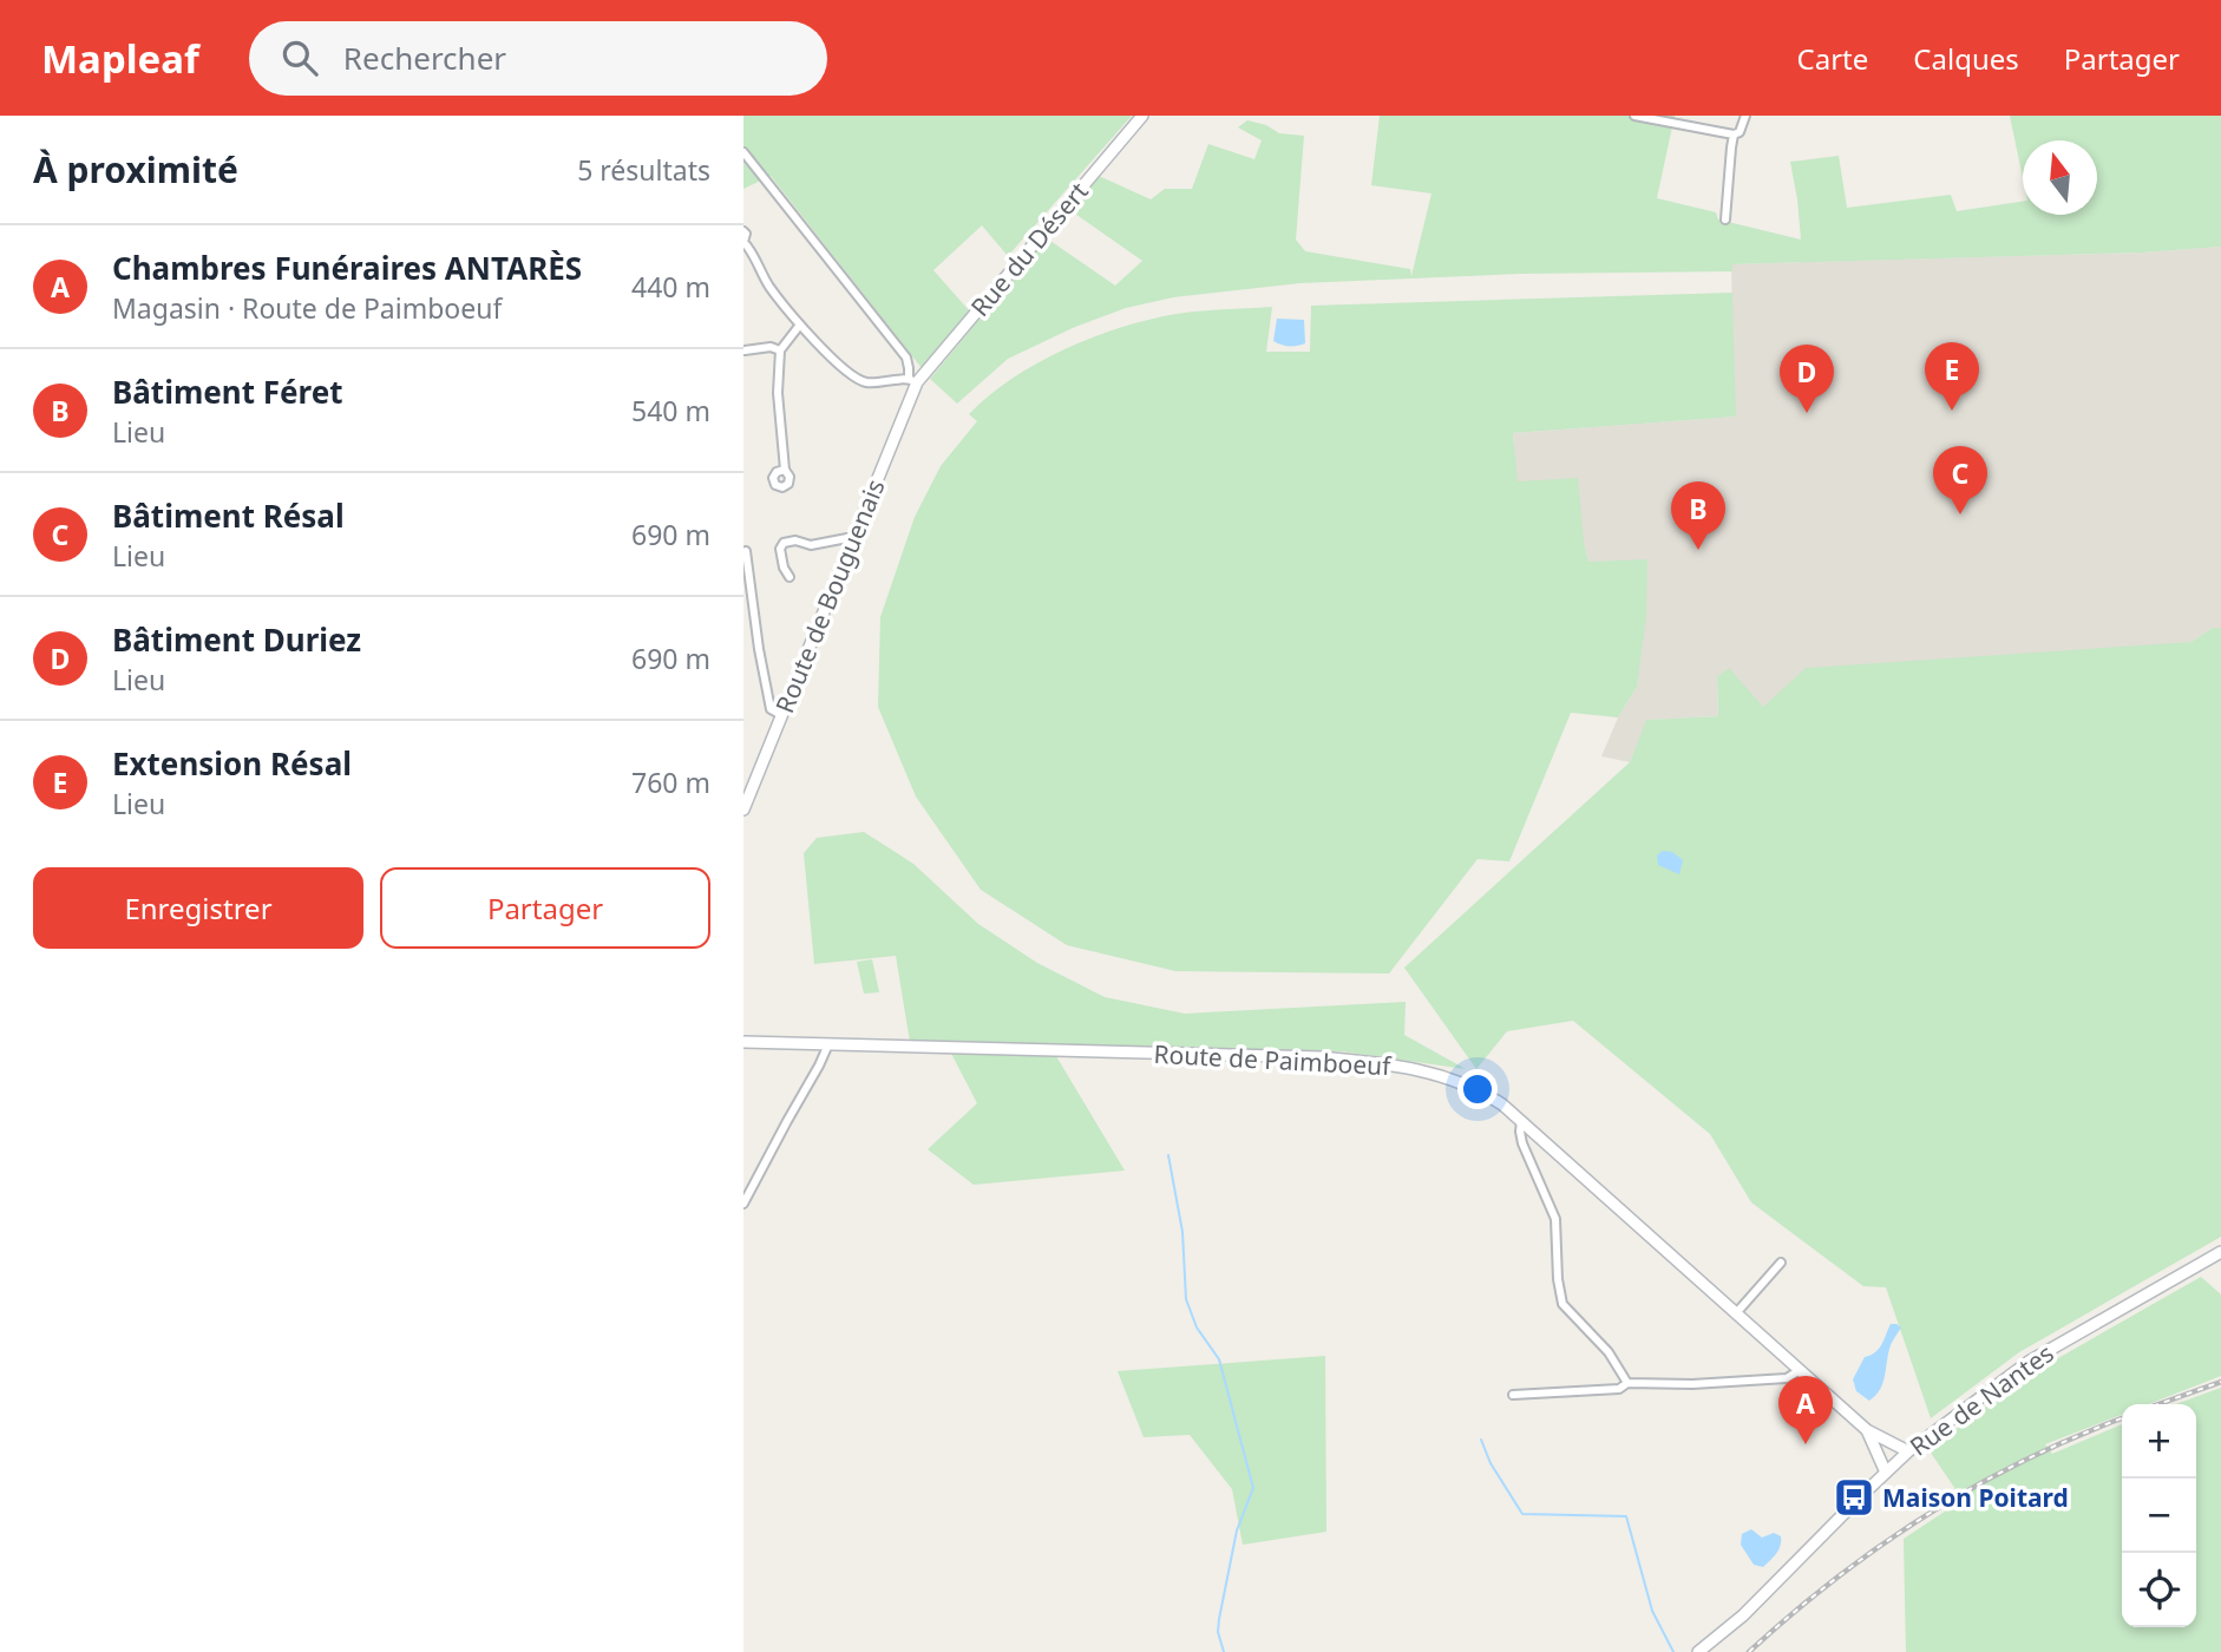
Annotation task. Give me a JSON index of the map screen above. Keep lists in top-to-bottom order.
{
  "streets": {
    "street": [
      "Rue du Désert",
      "Route de Bouguenais",
      "Route de Paimboeuf",
      "Rue de Nantes"
    ]
  },
  "crossings": [
    ["Rue du Désert", "Route de Bouguenais"],
    ["Route de Paimboeuf", "Rue de Nantes"]
  ],
  "places": {
    "bus stop": ["Maison Poitard"]
  },
  "north": "top",
  "page": {
    "header": "Mapleaf",
    "search": "Rechercher",
    "nav": ["Carte", "Calques", "Partager"],
    "heading": ["À proximité", "5 résultats"],
    "list": [
      {
        "mark": "A",
        "name": "Chambres Funéraires ANTARÈS",
        "note": "Magasin · Route de Paimboeuf",
        "value": "440 m"
      },
      {
        "mark": "B",
        "name": "Bâtiment Féret",
        "note": "Lieu",
        "value": "540 m"
      },
      {
        "mark": "C",
        "name": "Bâtiment Résal",
        "note": "Lieu",
        "value": "690 m"
      },
      {
        "mark": "D",
        "name": "Bâtiment Duriez",
        "note": "Lieu",
        "value": "690 m"
      },
      {
        "mark": "E",
        "name": "Extension Résal",
        "note": "Lieu",
        "value": "760 m"
      }
    ],
    "pins": [
      "E",
      "D",
      "C",
      "B",
      "A"
    ],
    "buttons": ["Enregistrer", "Partager"],
    "map_buttons": ["+", "−"]
  }
}
